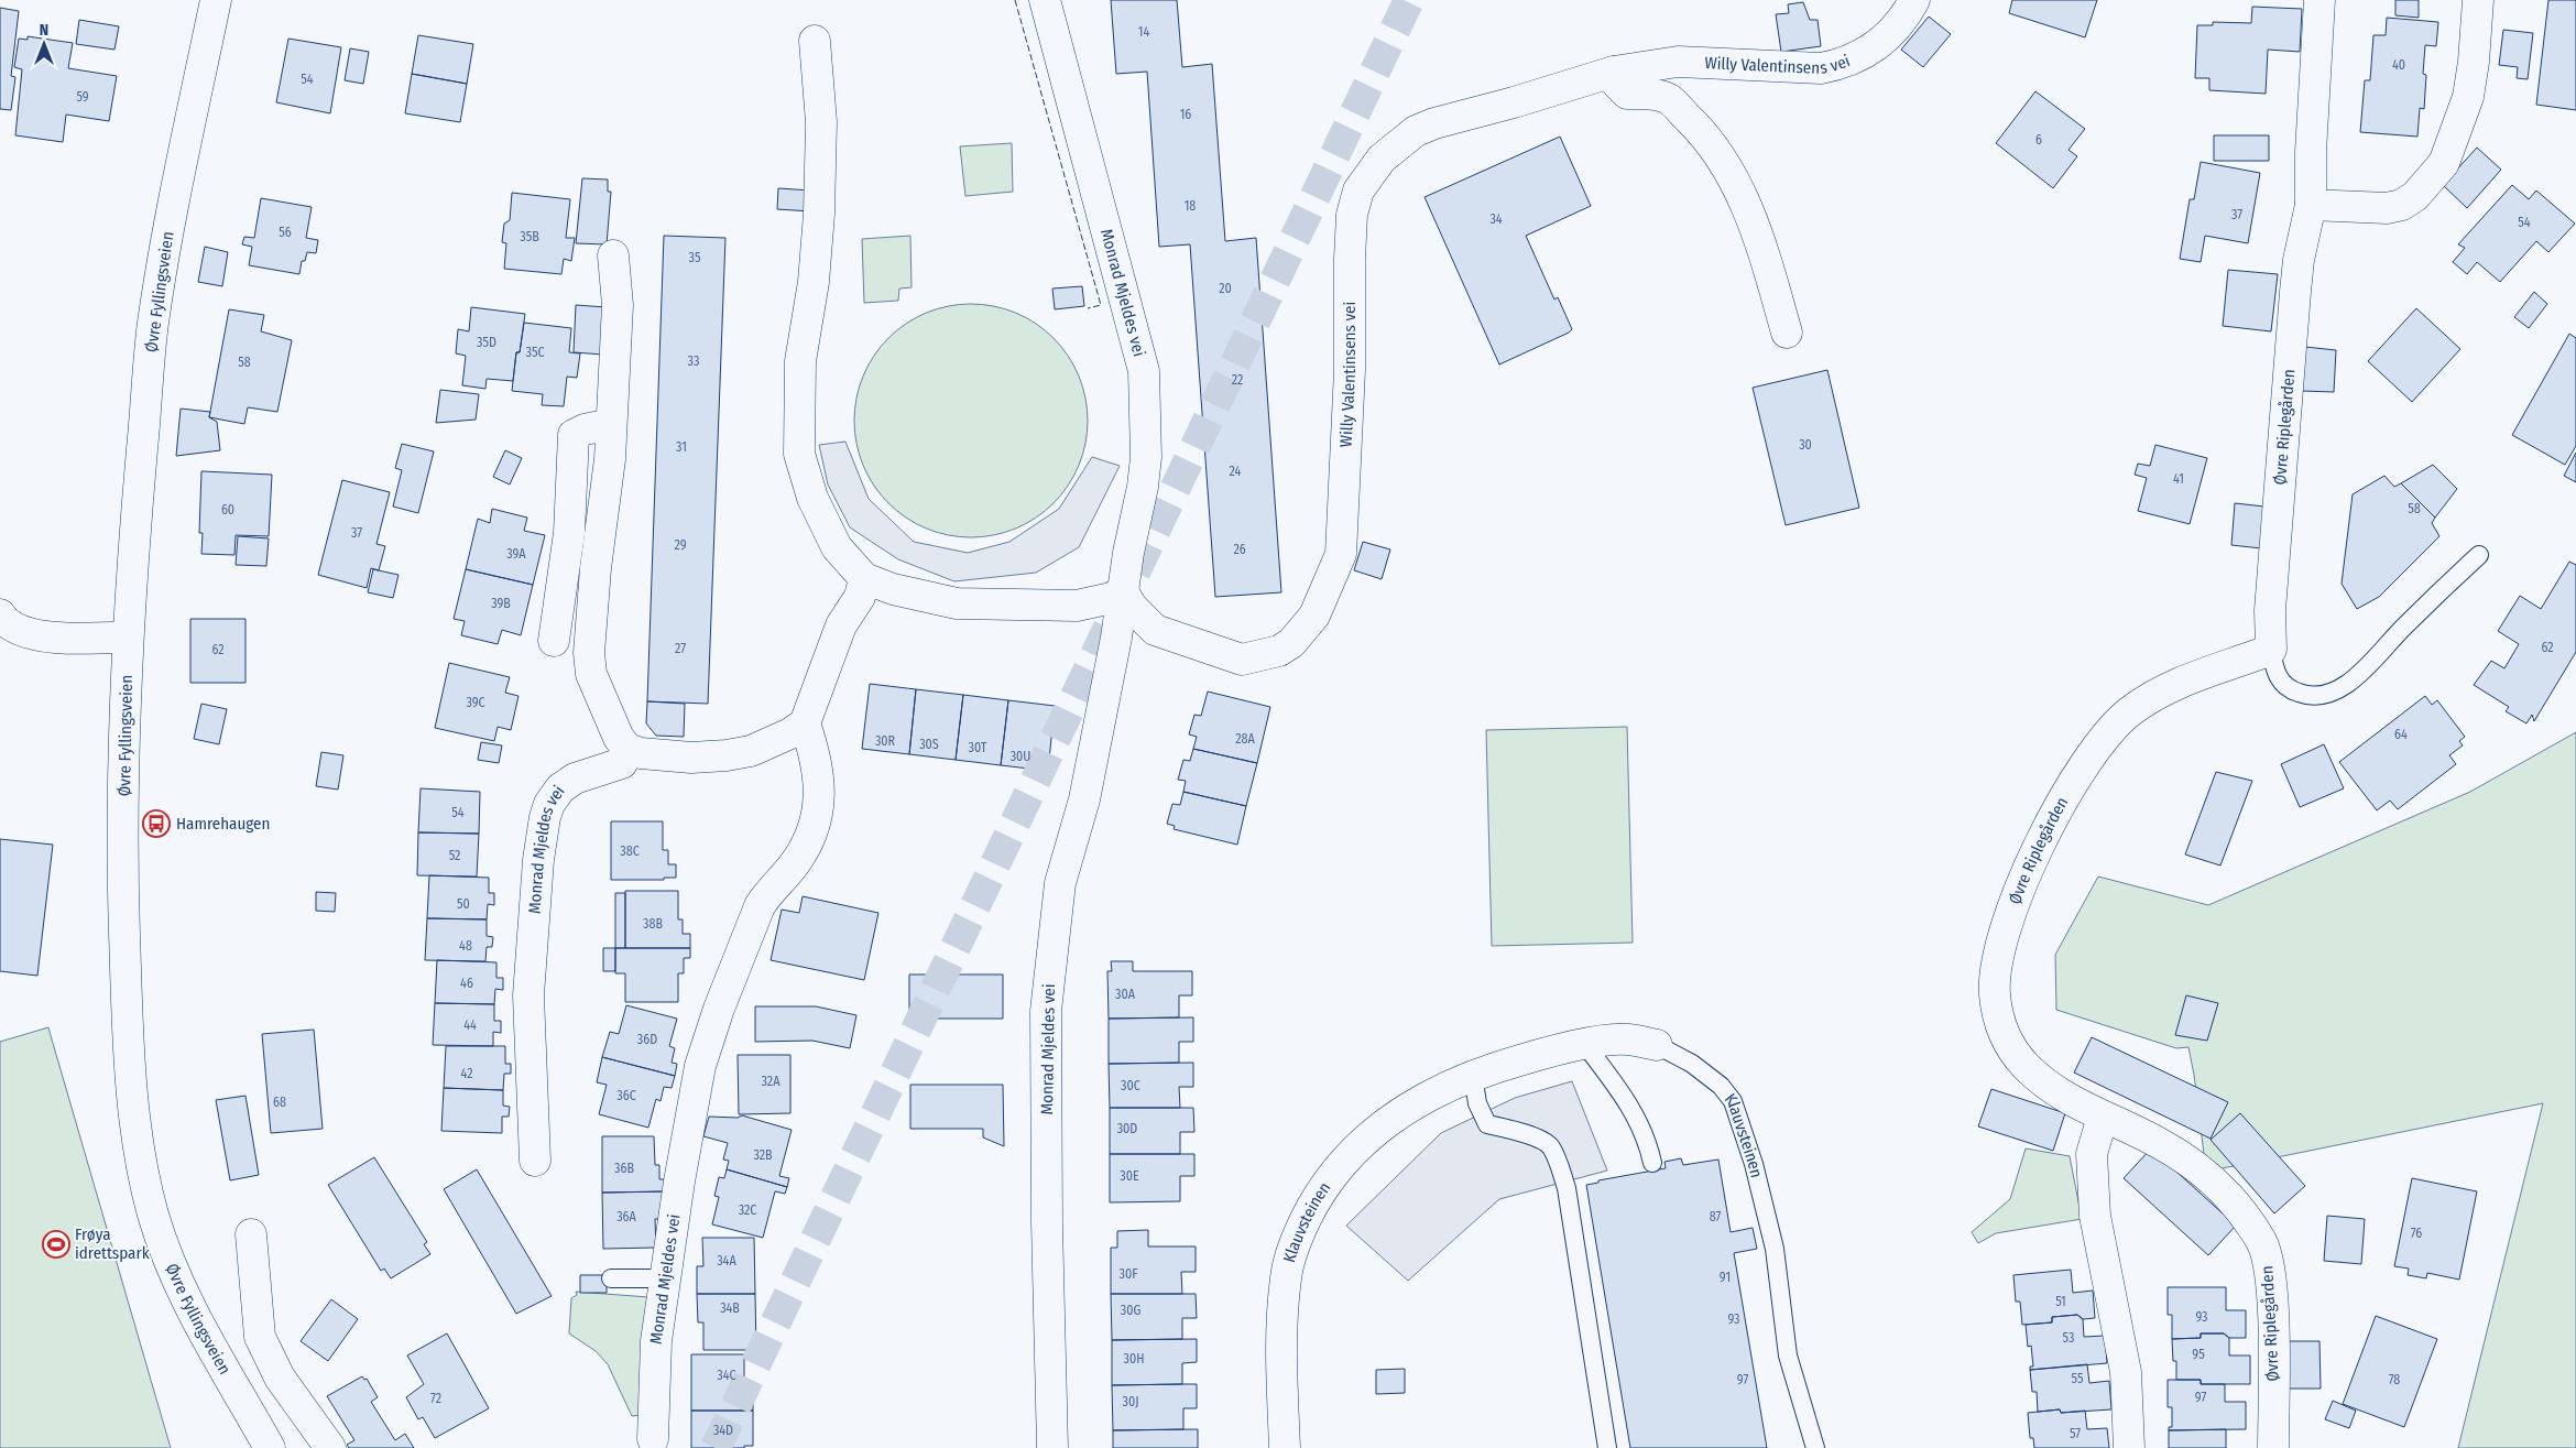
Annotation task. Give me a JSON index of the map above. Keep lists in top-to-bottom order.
{
  "streets": {
    "street": [
      "Willy Valentinsens vei",
      "Øvre Fyllingsveien",
      "Monrad Mjeldes vei",
      "Øvre Riplegården",
      "Klauvsteinen"
    ]
  },
  "crossings": [
    ["Willy Valentinsens vei", "Monrad Mjeldes vei"]
  ],
  "places": {
    "bus stop": ["Hamrehaugen"],
    "sports": ["Frøya idrettspark"]
  },
  "house_numbers": [
    "14",
    "40",
    "54",
    "59",
    "16",
    "6",
    "18",
    "37",
    "34",
    "54",
    "56",
    "35B",
    "35",
    "20",
    "35D",
    "35C",
    "33",
    "58",
    "22",
    "30",
    "31",
    "24",
    "41",
    "58",
    "60",
    "37",
    "29",
    "26",
    "39A",
    "39B",
    "62",
    "27",
    "62",
    "39C",
    "64",
    "28A",
    "30R",
    "30S",
    "30T",
    "30U",
    "54",
    "38C",
    "52",
    "50",
    "38B",
    "48",
    "46",
    "30A",
    "44",
    "36D",
    "42",
    "32A",
    "30C",
    "36C",
    "68",
    "30D",
    "32B",
    "36B",
    "30E",
    "32C",
    "36A",
    "87",
    "76",
    "34A",
    "30F",
    "91",
    "51",
    "34B",
    "30G",
    "93",
    "93",
    "53",
    "95",
    "30H",
    "34C",
    "55",
    "97",
    "78",
    "97",
    "72",
    "30J",
    "34D",
    "57"
  ],
  "north": "top"
}
